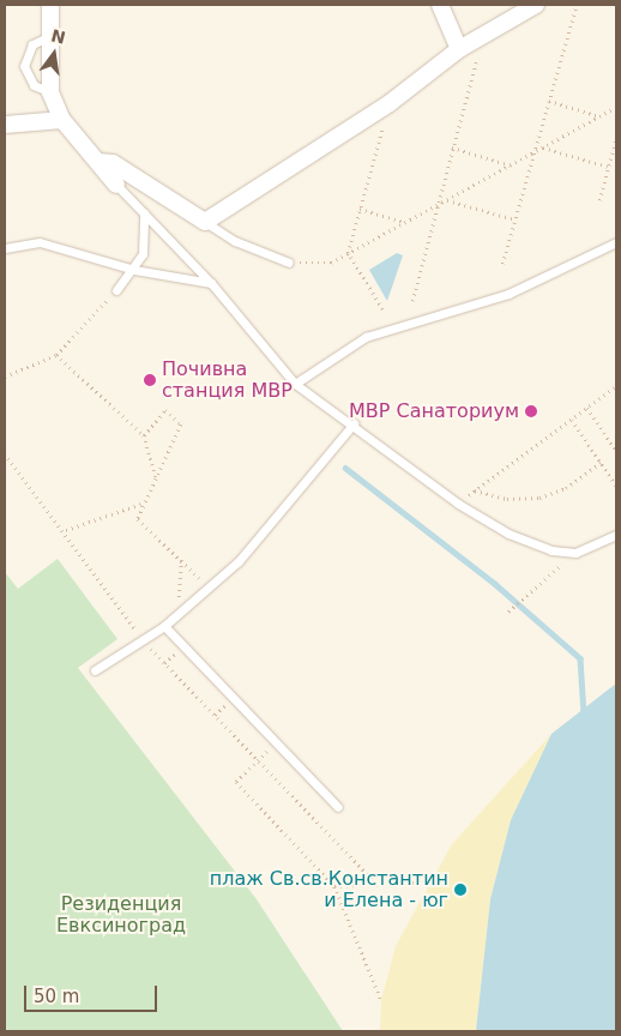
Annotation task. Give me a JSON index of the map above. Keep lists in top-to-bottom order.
{
  "parks": ["Резиденция Евксиноград"],
  "places": ["Почивна станция МВР", "МВР Санаториум", "плаж Св.св.Константин и Елена - юг"],
  "scale_bar": "50 m",
  "north": "top"
}
